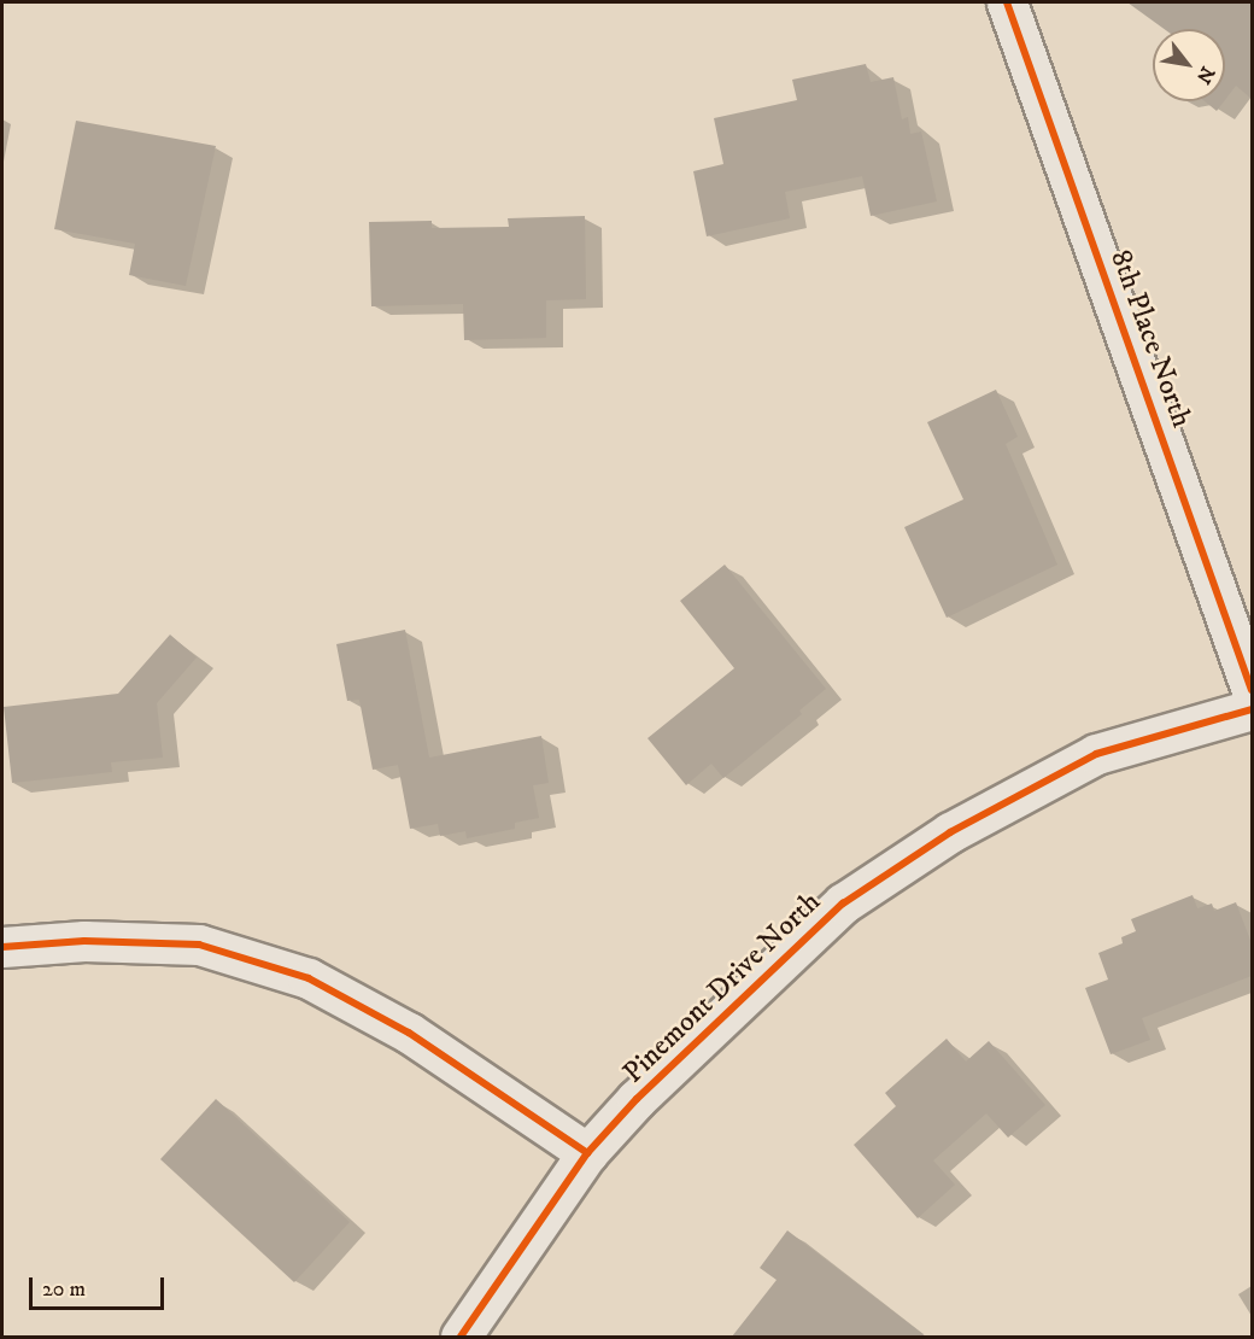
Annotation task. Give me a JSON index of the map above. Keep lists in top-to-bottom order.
{
  "streets": {
    "street": ["8th Place North", "Pinemont Drive North"]
  },
  "scale_bar": "20 m",
  "north": "bottom right"
}
